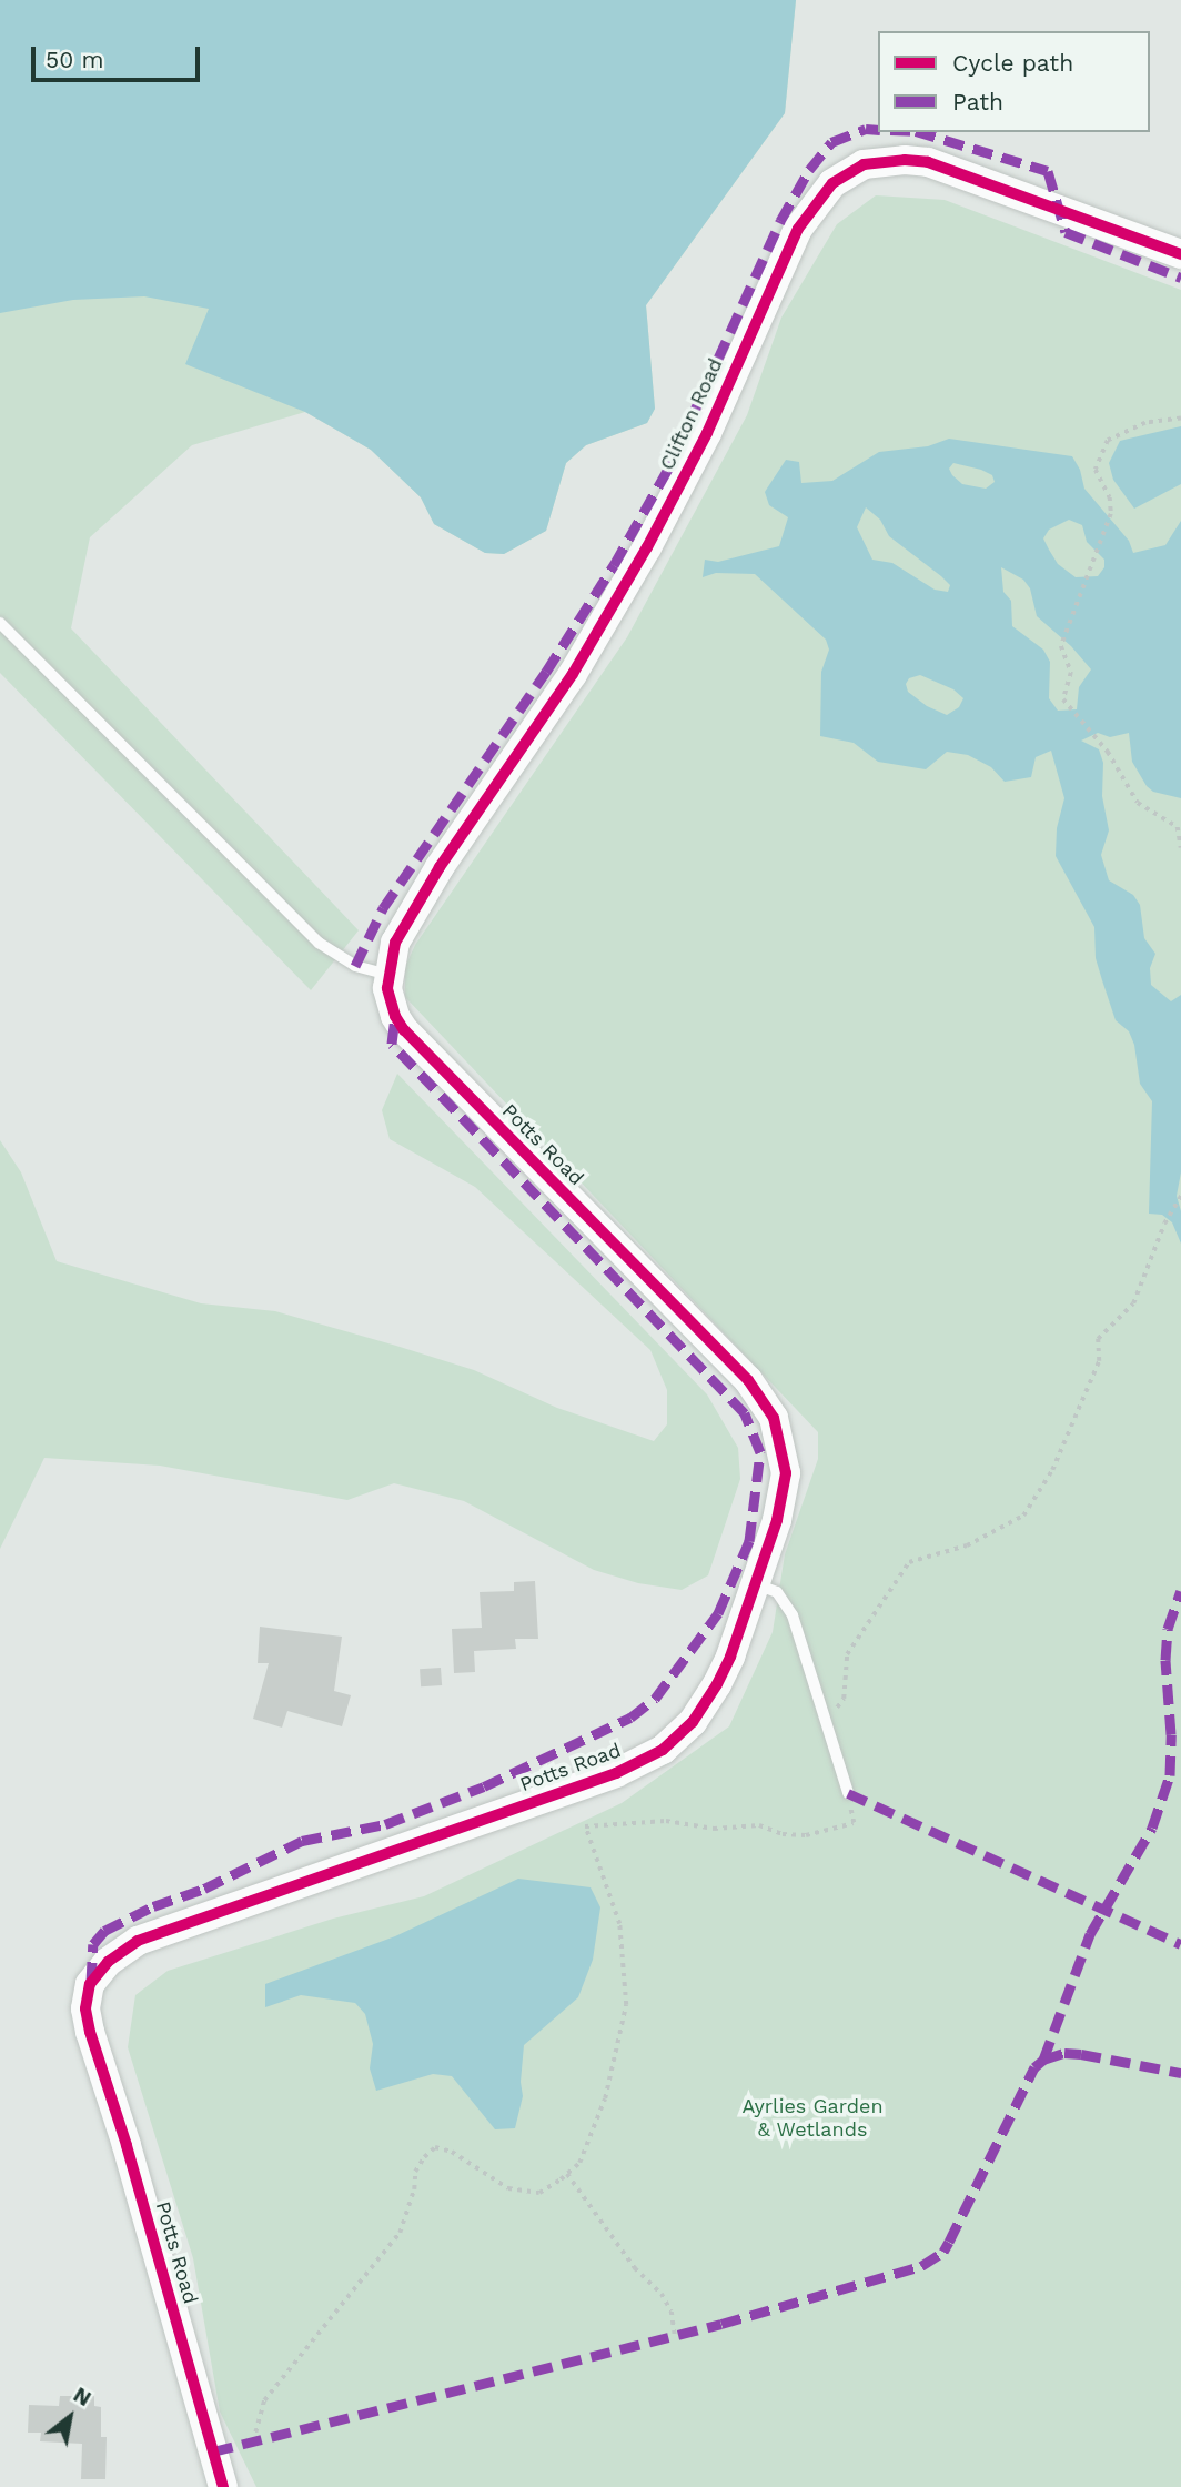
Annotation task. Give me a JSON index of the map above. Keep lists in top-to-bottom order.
{
  "streets": {
    "street": ["Clifton Road", "Potts Road"]
  },
  "crossings": [
    ["Clifton Road", "Potts Road"]
  ],
  "parks": ["Ayrlies Garden & Wetlands"],
  "legend": ["Cycle path", "Path"],
  "scale_bar": "50 m",
  "north": "top right"
}
